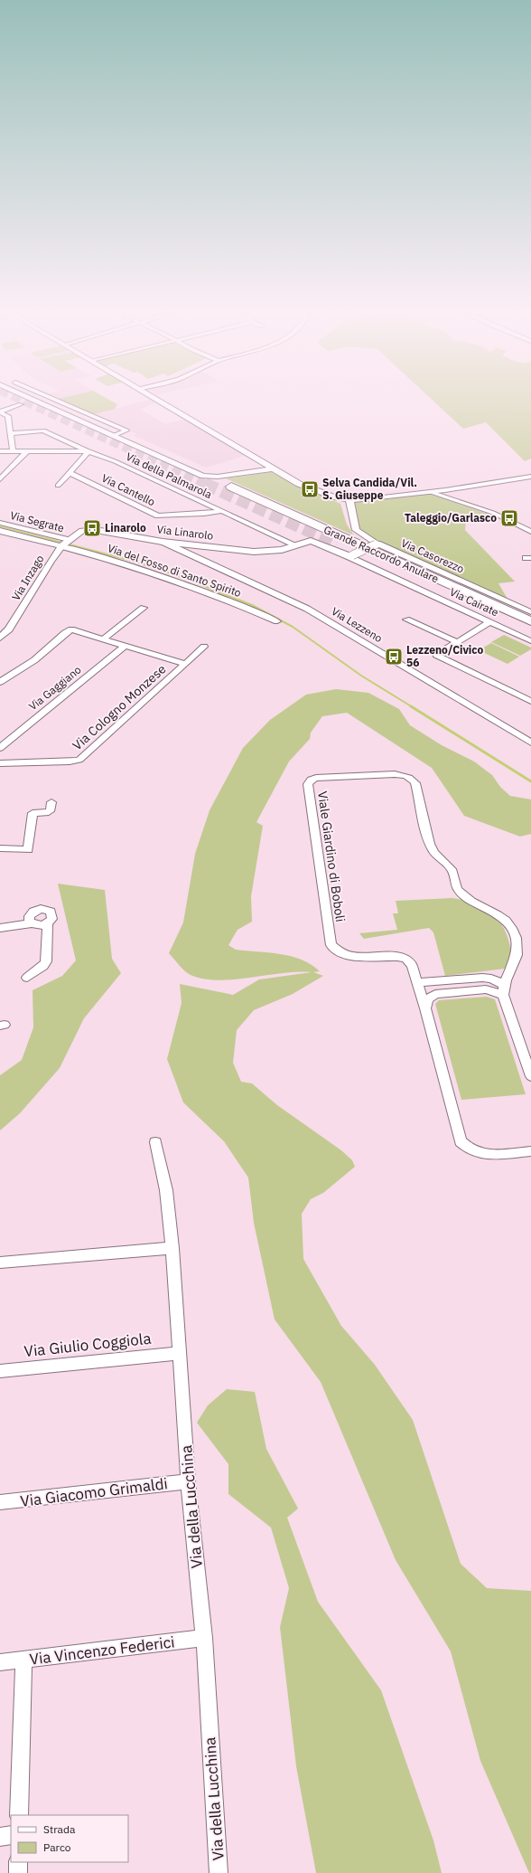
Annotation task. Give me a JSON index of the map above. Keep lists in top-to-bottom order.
{
  "streets": {
    "highway": ["Grande Raccordo Anulare"],
    "street": [
      "Via della Palmarola",
      "Via Cantello",
      "Via Segrate",
      "Via Linarolo",
      "Via Casorezzo",
      "Via del Fosso di Santo Spirito",
      "Via Inzago",
      "Via Cairate",
      "Via Lezzeno",
      "Via Gaggiano",
      "Via Cologno Monzese",
      "Viale Giardino di Boboli",
      "Via Giulio Coggiola",
      "Via Giacomo Grimaldi",
      "Via della Lucchina",
      "Via Vincenzo Federici"
    ]
  },
  "crossings": [
    ["Via della Palmarola", "Via Cantello"],
    ["Via della Palmarola", "Via Linarolo"],
    ["Via Segrate", "Via Linarolo"],
    ["Via Linarolo", "Via del Fosso di Santo Spirito"],
    ["Via Linarolo", "Via Inzago"],
    ["Via Linarolo", "Via Cairate"],
    ["Via Linarolo", "Via Lezzeno"],
    ["Via del Fosso di Santo Spirito", "Via Inzago"],
    ["Via Gaggiano", "Via Cologno Monzese"],
    ["Via Giulio Coggiola", "Via della Lucchina"],
    ["Via Giacomo Grimaldi", "Via della Lucchina"],
    ["Via della Lucchina", "Via Vincenzo Federici"]
  ],
  "places": {
    "bus stop": [
      "Selva Candida/Vil. S. Giuseppe",
      "Taleggio/Garlasco",
      "Linarolo",
      "Lezzeno/Civico 56"
    ]
  },
  "legend": ["Strada", "Parco"]
}
